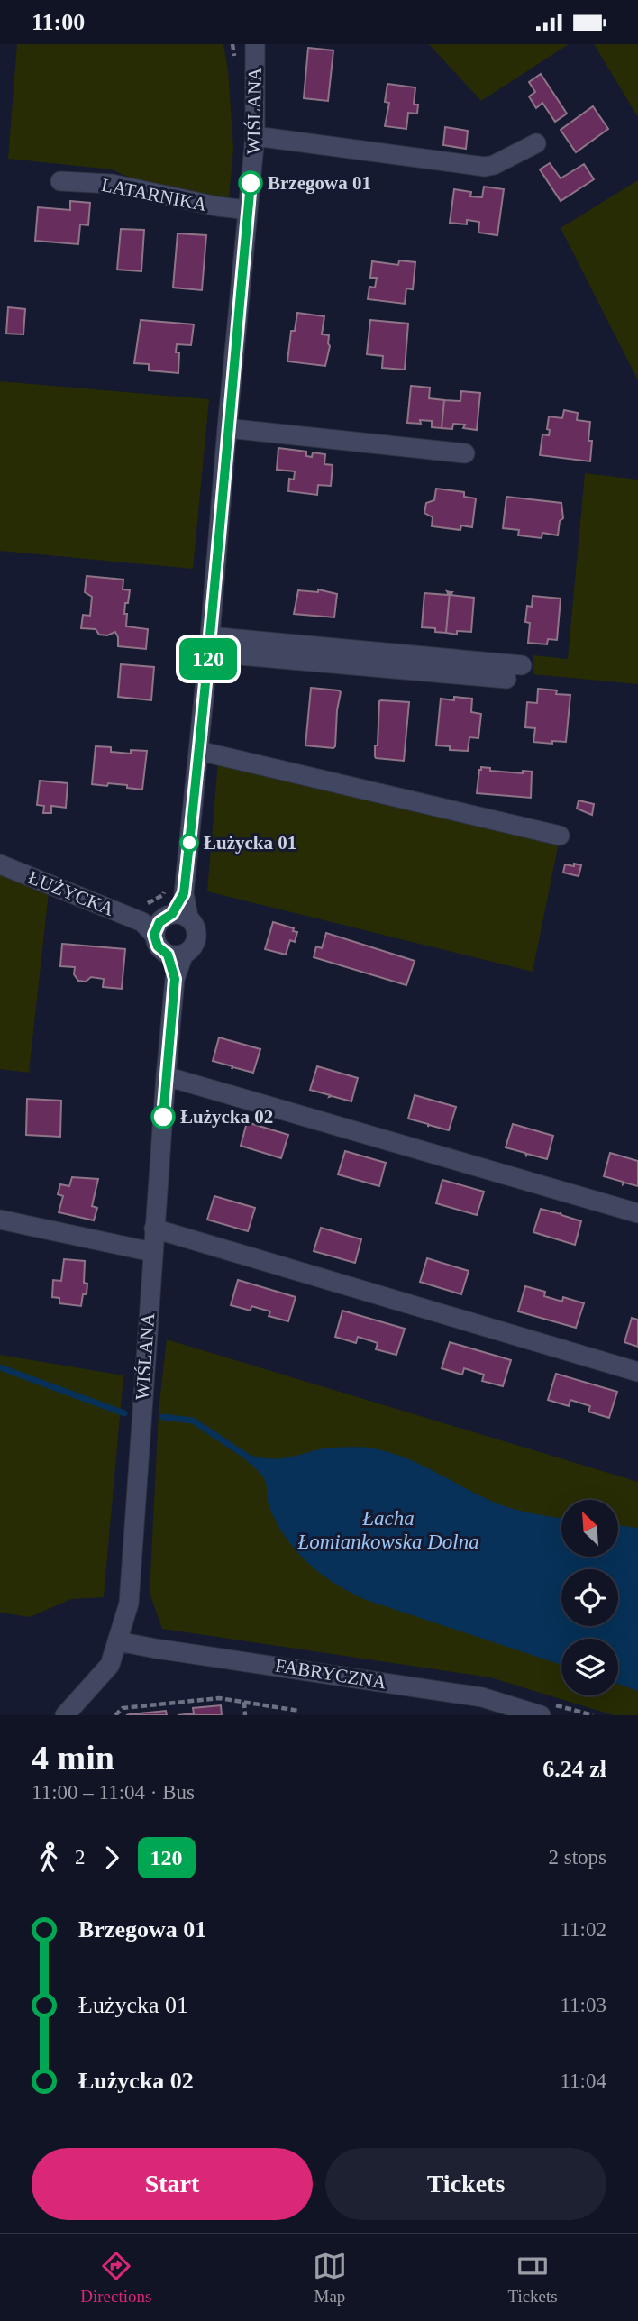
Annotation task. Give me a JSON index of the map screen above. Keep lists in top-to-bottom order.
{
  "streets": {
    "street": [
      "WIŚLANA",
      "LATARNIKA",
      "ŁUŻYCKA",
      "FABRYCZNA"
    ]
  },
  "crossings": [
    ["WIŚLANA", "LATARNIKA"],
    ["WIŚLANA", "ŁUŻYCKA"],
    ["WIŚLANA", "FABRYCZNA"]
  ],
  "water": ["Łacha Łomiankowska Dolna"],
  "places": ["Brzegowa 01", "Łużycka 01", "Łużycka 02"],
  "lines": ["bus line 120"],
  "north": "top left",
  "page": {
    "status": "11:00",
    "on_map": "120",
    "heading": ["4 min", "11:00 – 11:04 · Bus", "6.24 zł"],
    "legs": ["2", "120", "2 stops"],
    "list": [
      {
        "name": "Brzegowa 01",
        "value": "11:02"
      },
      {
        "name": "Łużycka 01",
        "value": "11:03"
      },
      {
        "name": "Łużycka 02",
        "value": "11:04"
      }
    ],
    "buttons": ["Start", "Tickets"],
    "tabs": ["Directions", "Map", "Tickets"]
  }
}
